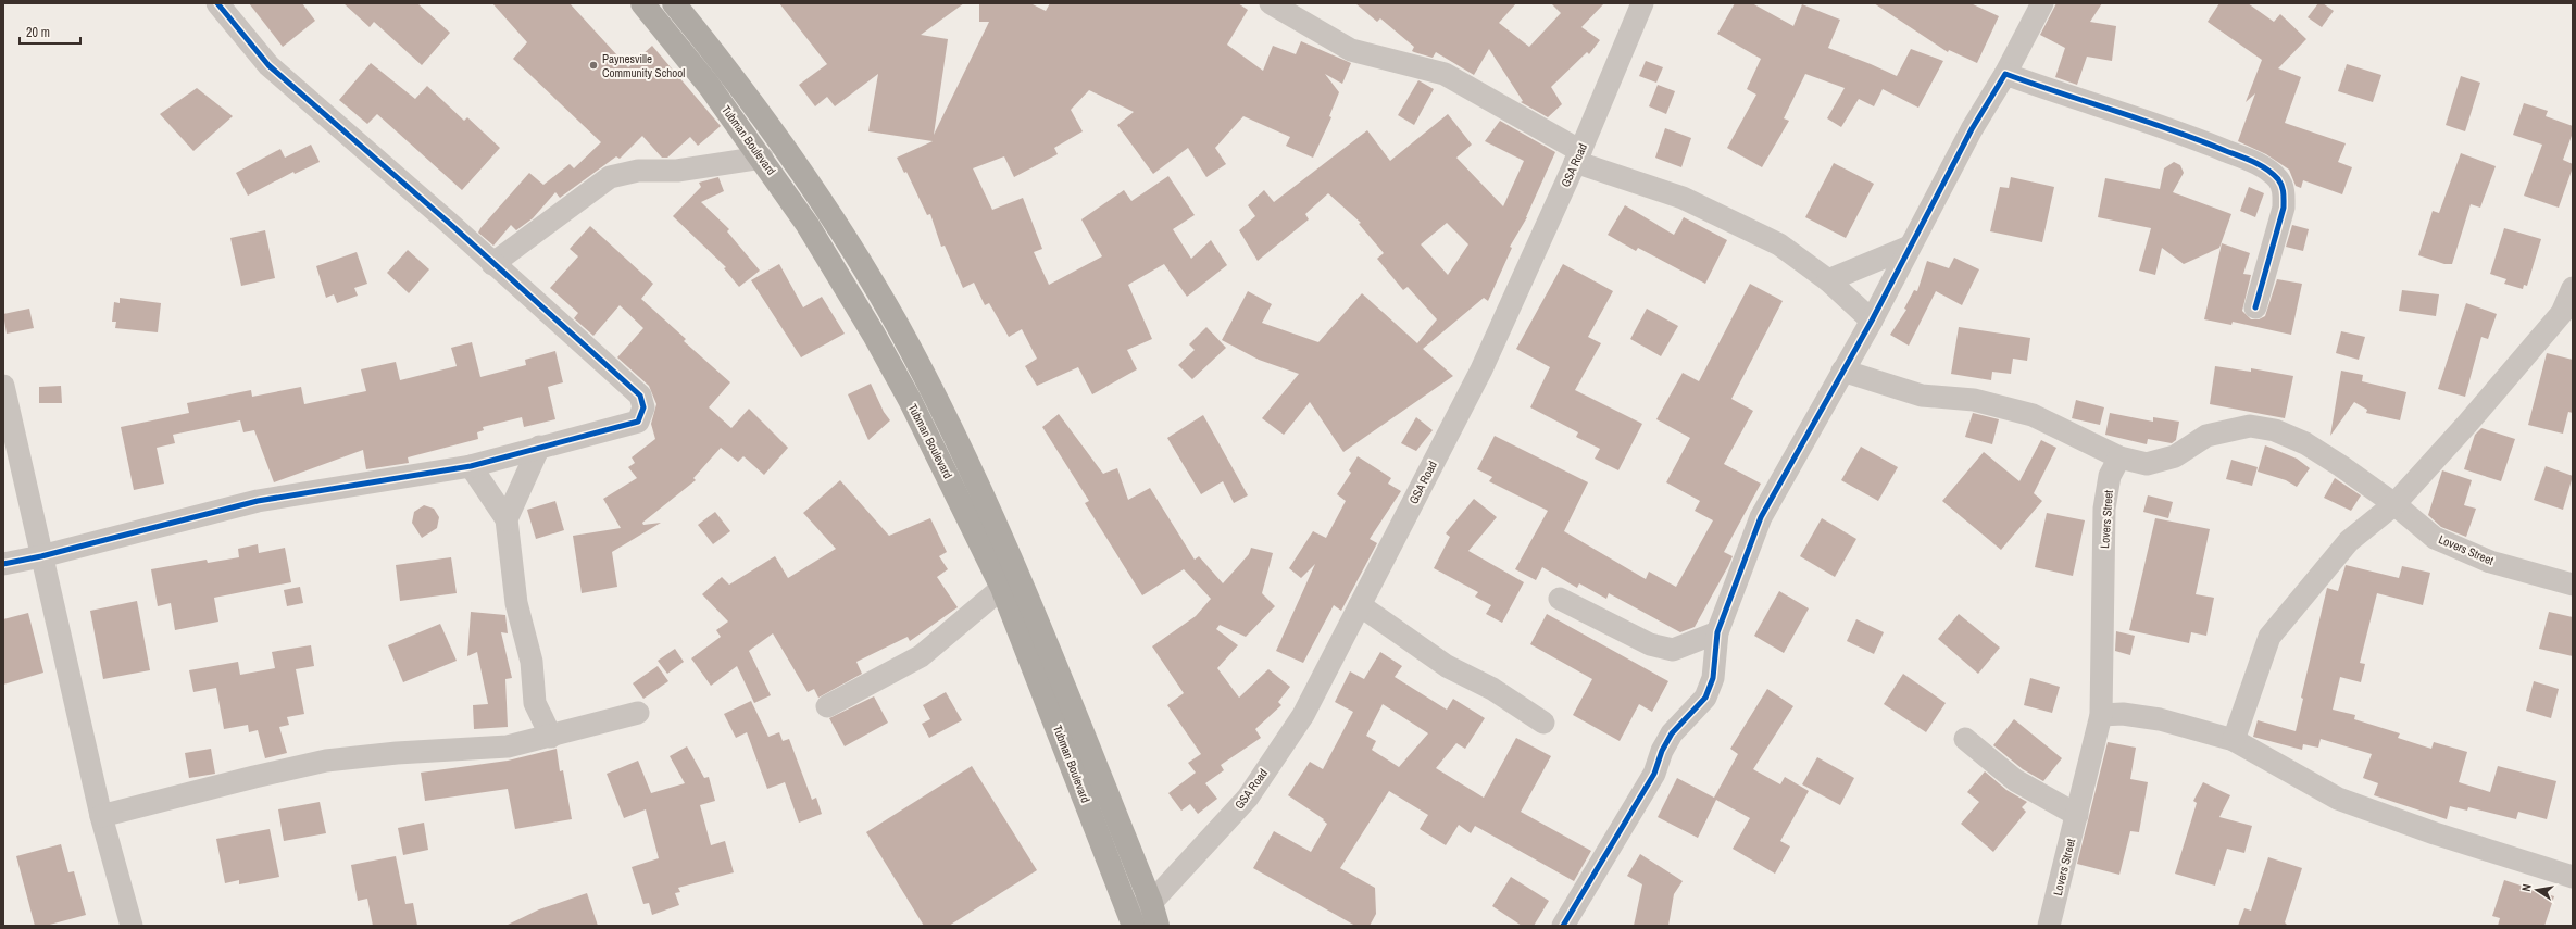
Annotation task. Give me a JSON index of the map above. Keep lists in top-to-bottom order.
{
  "streets": {
    "highway": ["Tubman Boulevard"],
    "street": ["GSA Road", "Lovers Street"]
  },
  "crossings": [
    ["Tubman Boulevard", "GSA Road"]
  ],
  "places": ["Paynesville Community School"],
  "scale_bar": "20 m",
  "north": "left"
}
